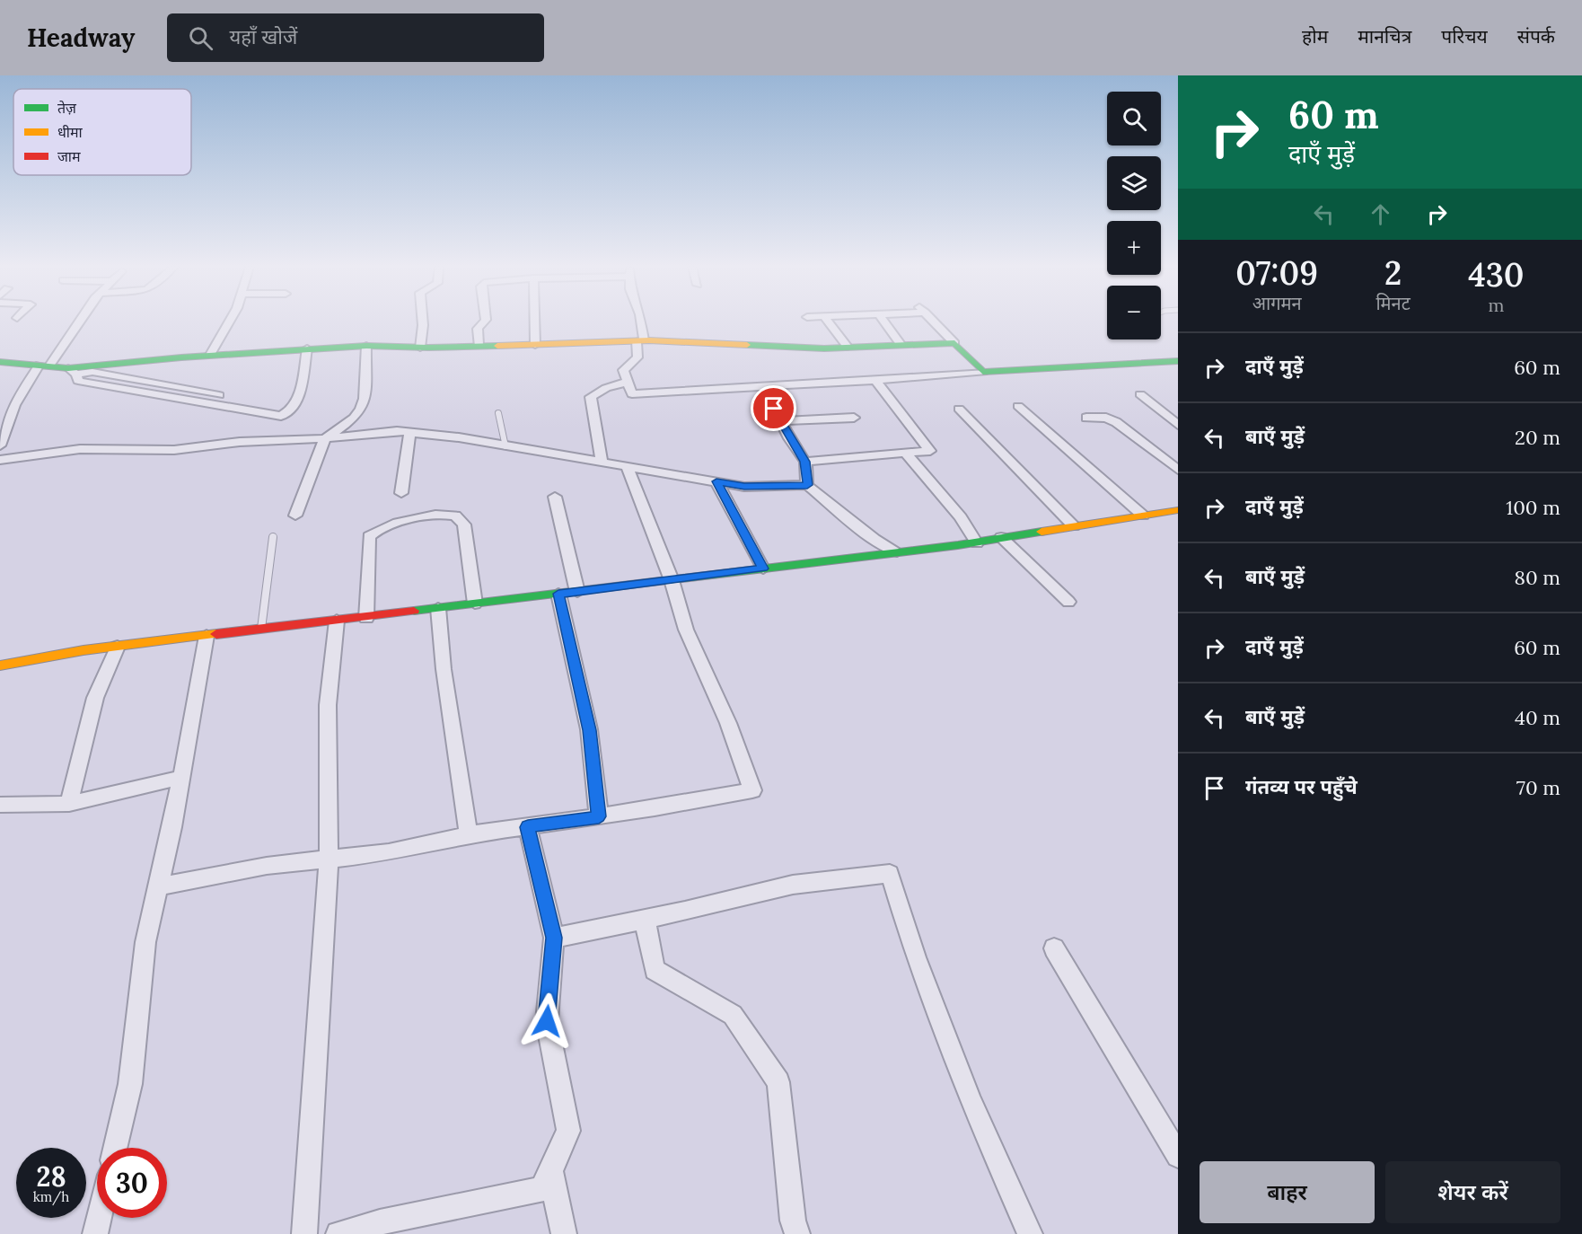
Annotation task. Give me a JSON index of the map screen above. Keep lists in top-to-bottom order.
{
  "legend": ["तेज़", "धीमा", "जाम"],
  "page": {
    "header": "Headway",
    "search": "यहाँ खोजें",
    "nav": [
      "होम",
      "मानचित्र",
      "परिचय",
      "संपर्क"
    ],
    "turn": ["60 m", "दाएँ मुड़ें"],
    "map_buttons": ["+", "−"],
    "eta": [
      "07:09",
      "आगमन",
      "2",
      "मिनट",
      "430",
      "m"
    ],
    "list": [
      {
        "name": "दाएँ मुड़ें",
        "value": "60 m"
      },
      {
        "name": "बाएँ मुड़ें",
        "value": "20 m"
      },
      {
        "name": "दाएँ मुड़ें",
        "value": "100 m"
      },
      {
        "name": "बाएँ मुड़ें",
        "value": "80 m"
      },
      {
        "name": "दाएँ मुड़ें",
        "value": "60 m"
      },
      {
        "name": "बाएँ मुड़ें",
        "value": "40 m"
      },
      {
        "name": "गंतव्य पर पहुँचे",
        "value": "70 m"
      }
    ],
    "speed": "28 km/h",
    "limit": "30",
    "buttons": ["बाहर", "शेयर करें"]
  }
}
